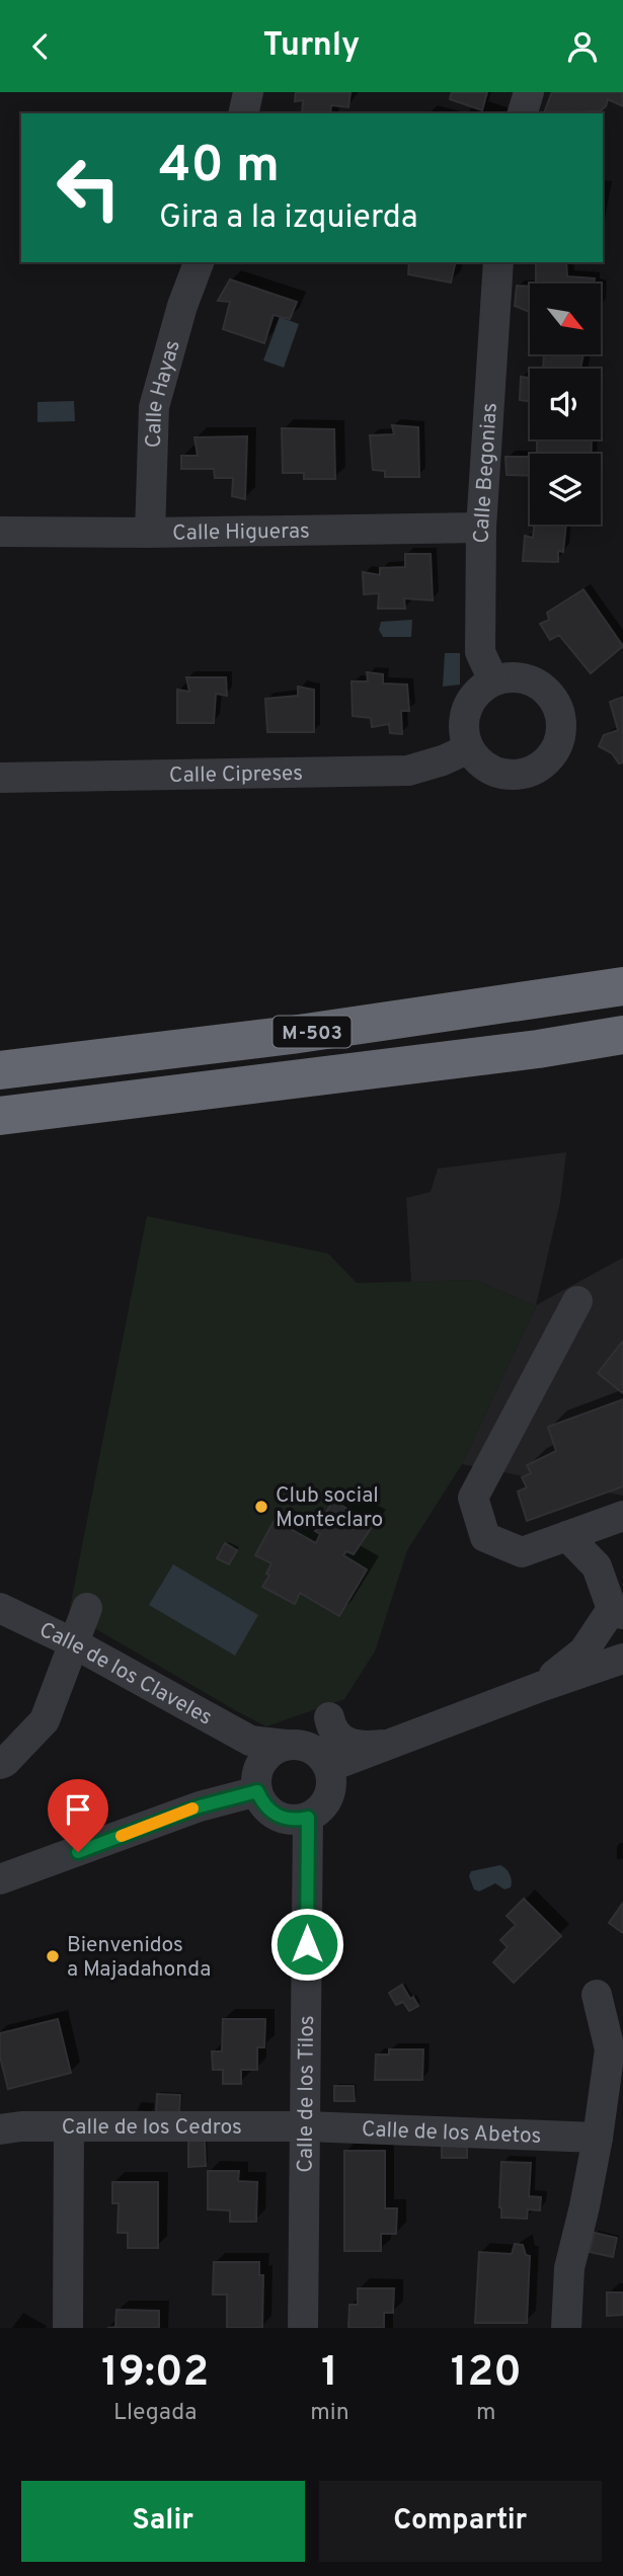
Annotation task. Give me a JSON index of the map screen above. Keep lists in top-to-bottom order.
{
  "streets": {
    "highway": ["M-503"],
    "street": [
      "Calle Hayas",
      "Calle Begonias",
      "Calle Higueras",
      "Calle Cipreses",
      "Calle de los Claveles",
      "Calle de los Tilos",
      "Calle de los Cedros",
      "Calle de los Abetos"
    ]
  },
  "crossings": [
    ["Calle Hayas", "Calle Higueras"],
    ["Calle Begonias", "Calle Higueras"],
    ["Calle Begonias", "Calle Cipreses"],
    ["Calle de los Claveles", "Calle de los Tilos"],
    ["Calle de los Tilos", "Calle de los Cedros"],
    ["Calle de los Tilos", "Calle de los Abetos"],
    ["Calle de los Cedros", "Calle de los Abetos"]
  ],
  "places": ["Club social Monteclaro", "Bienvenidos a Majadahonda"],
  "north": "bottom right",
  "page": {
    "header": "Turnly",
    "turn": ["40 m", "Gira a la izquierda"],
    "eta": [
      "19:02",
      "Llegada",
      "1",
      "min",
      "120",
      "m"
    ],
    "buttons": ["Salir", "Compartir"]
  }
}
